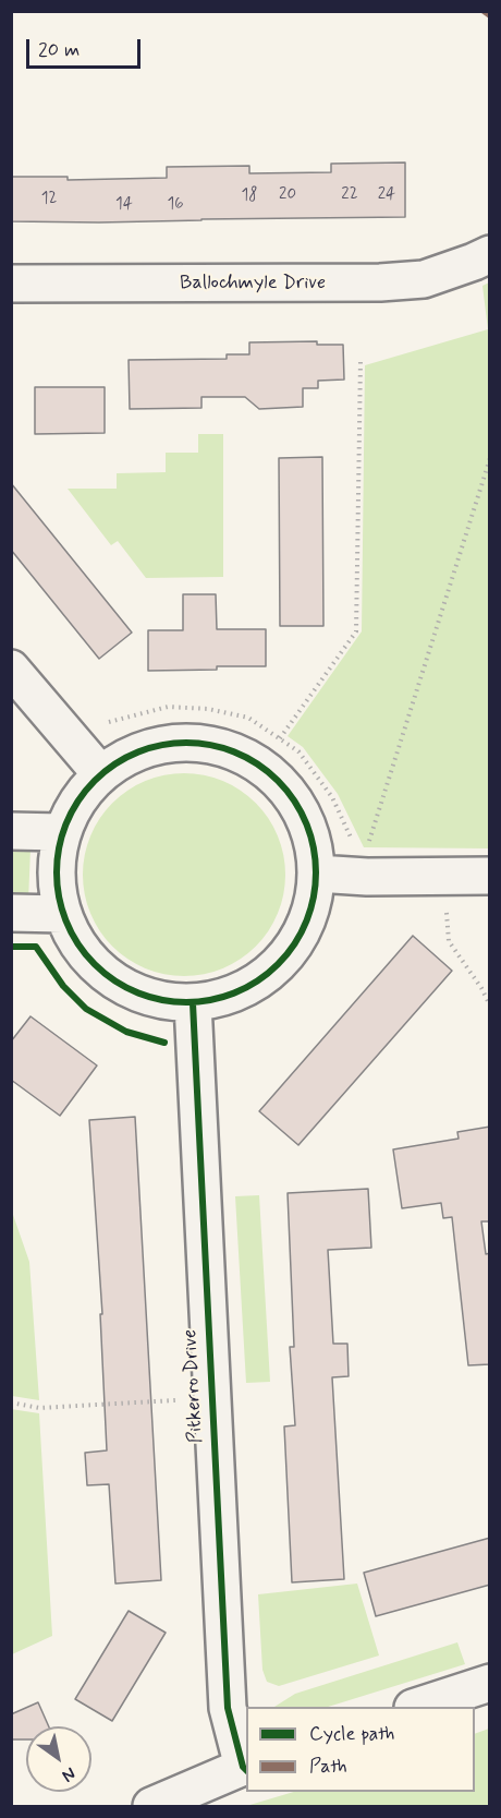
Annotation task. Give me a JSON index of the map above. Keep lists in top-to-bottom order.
{
  "streets": {
    "street": ["Ballochmyle Drive", "Pitkerro Drive"]
  },
  "house_numbers": [
    "20",
    "22",
    "24",
    "18",
    "12",
    "14",
    "16"
  ],
  "legend": ["Cycle path", "Path"],
  "scale_bar": "20 m",
  "north": "bottom right"
}
